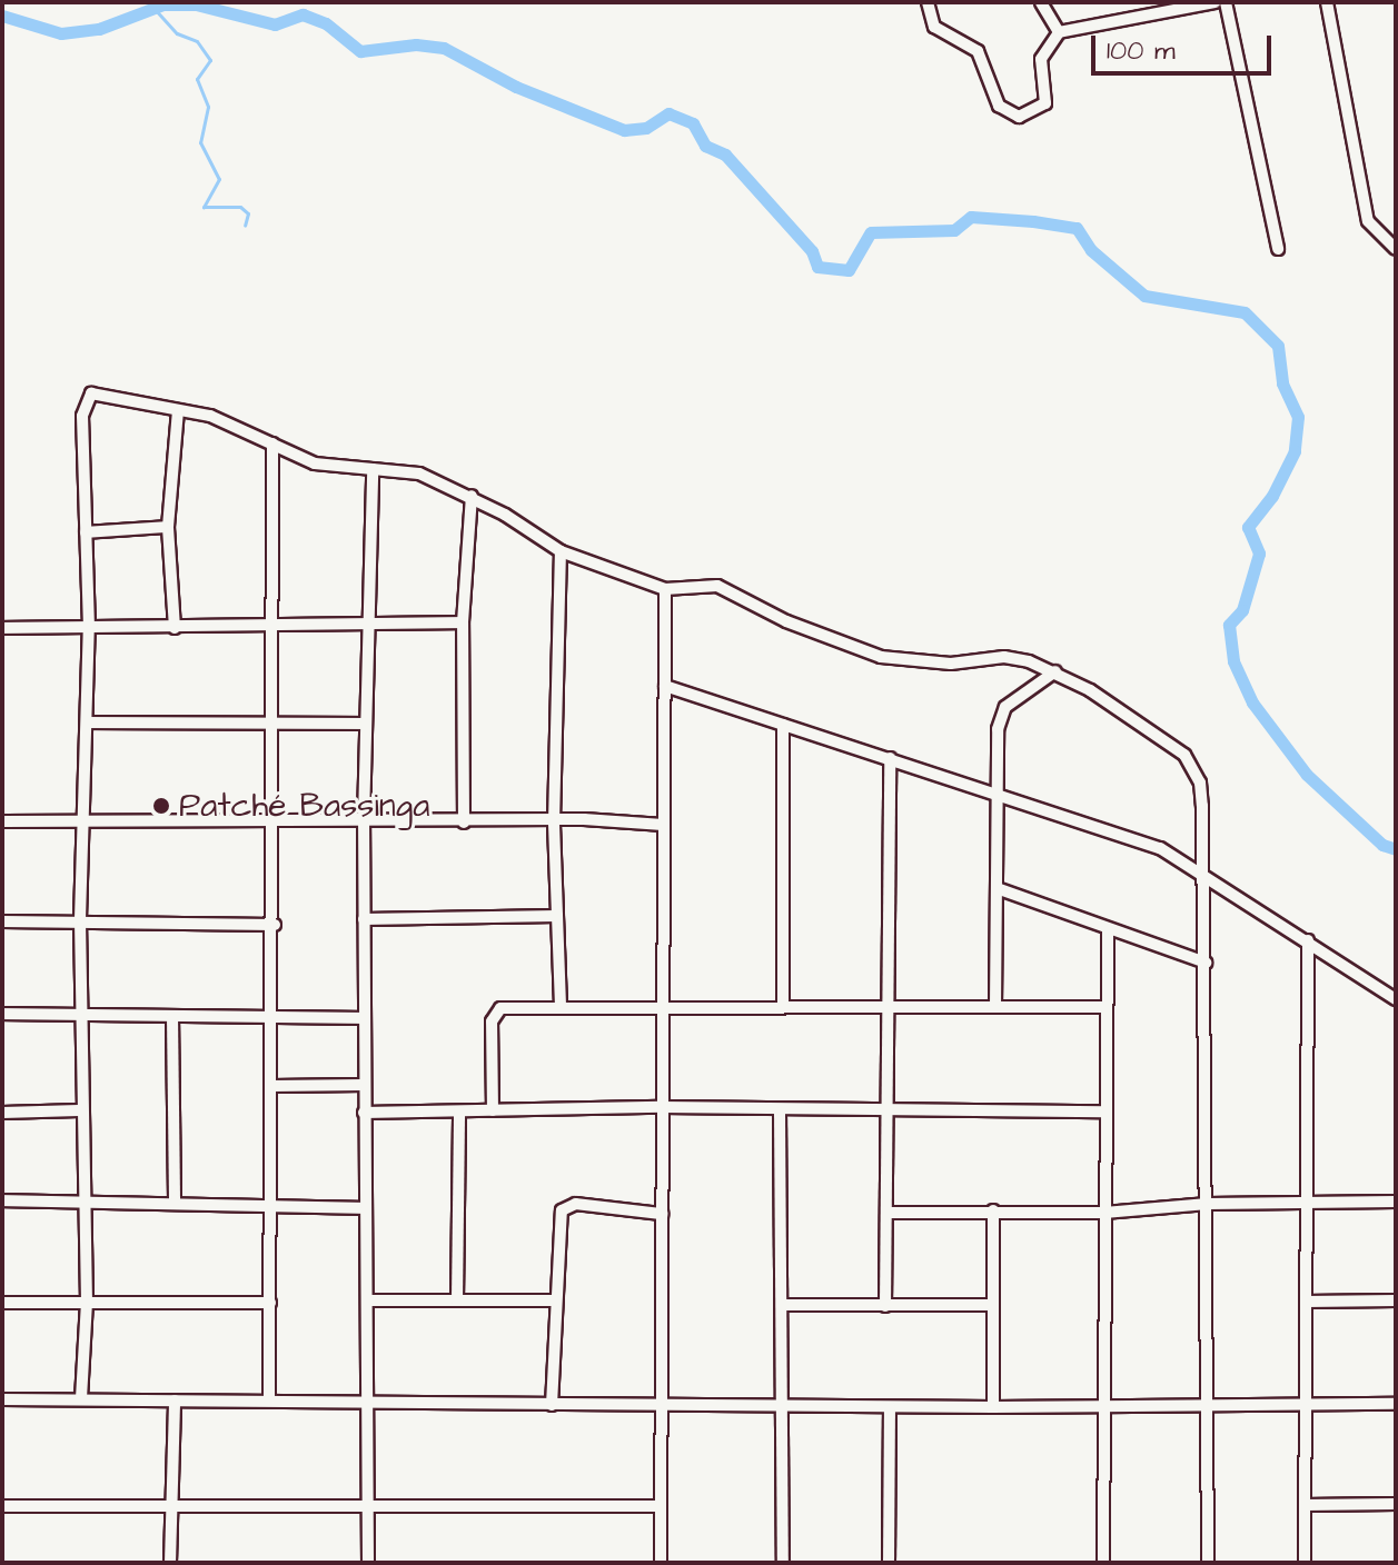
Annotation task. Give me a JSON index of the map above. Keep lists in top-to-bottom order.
{
  "places": ["Patché Bassinga"],
  "scale_bar": "100 m"
}
